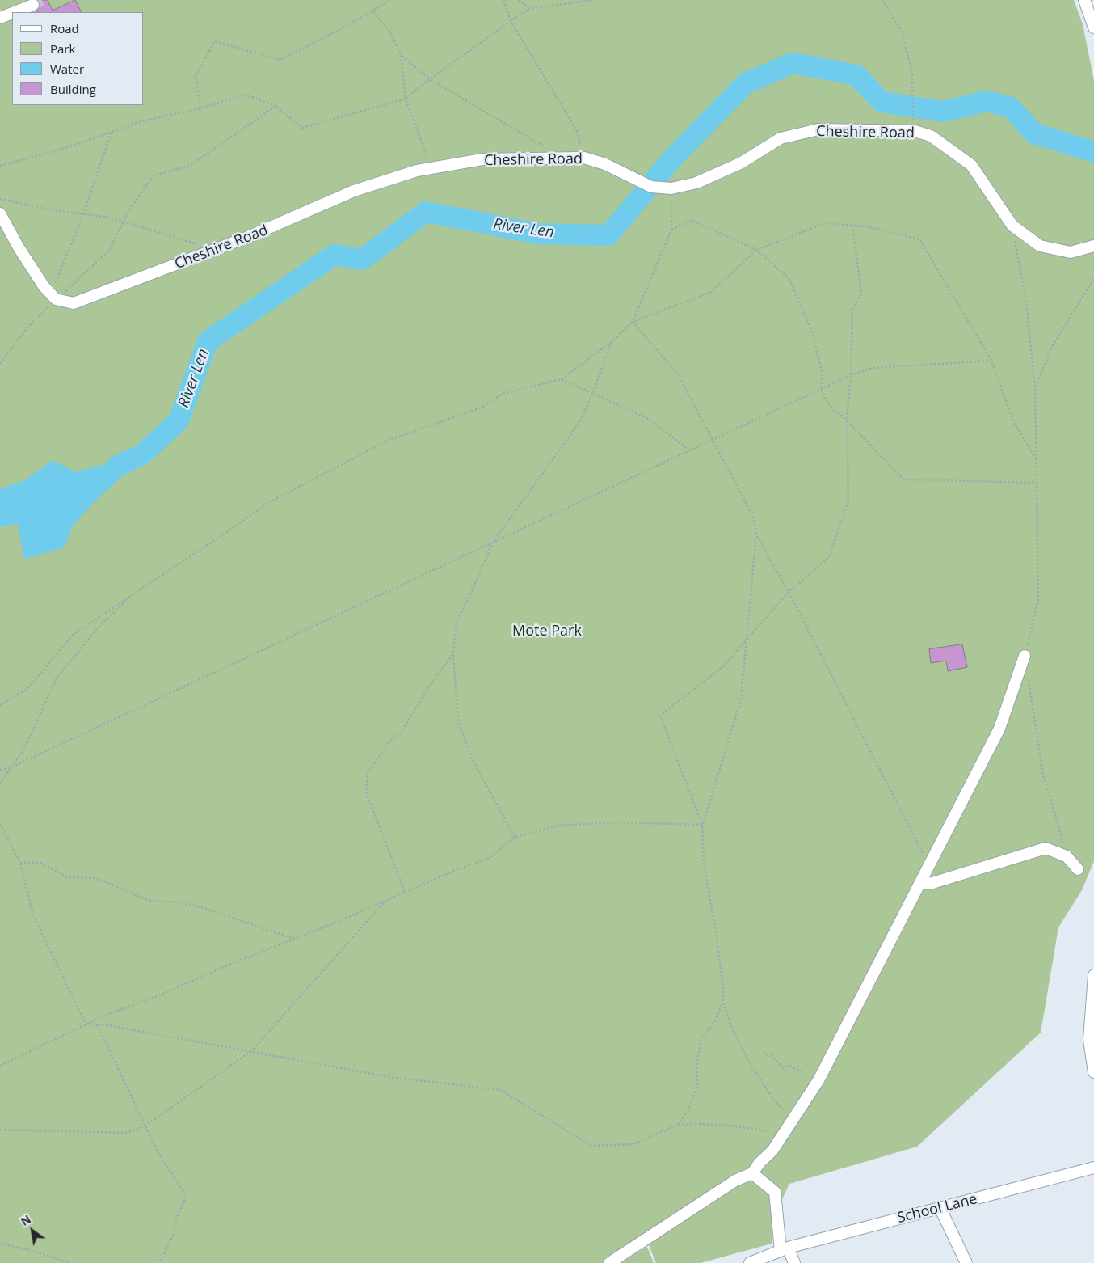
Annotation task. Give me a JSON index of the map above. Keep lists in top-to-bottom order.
{
  "streets": {
    "street": ["Cheshire Road", "School Lane"]
  },
  "water": ["River Len"],
  "parks": ["Mote Park"],
  "legend": [
    "Road",
    "Park",
    "Water",
    "Building"
  ],
  "north": "top left"
}
